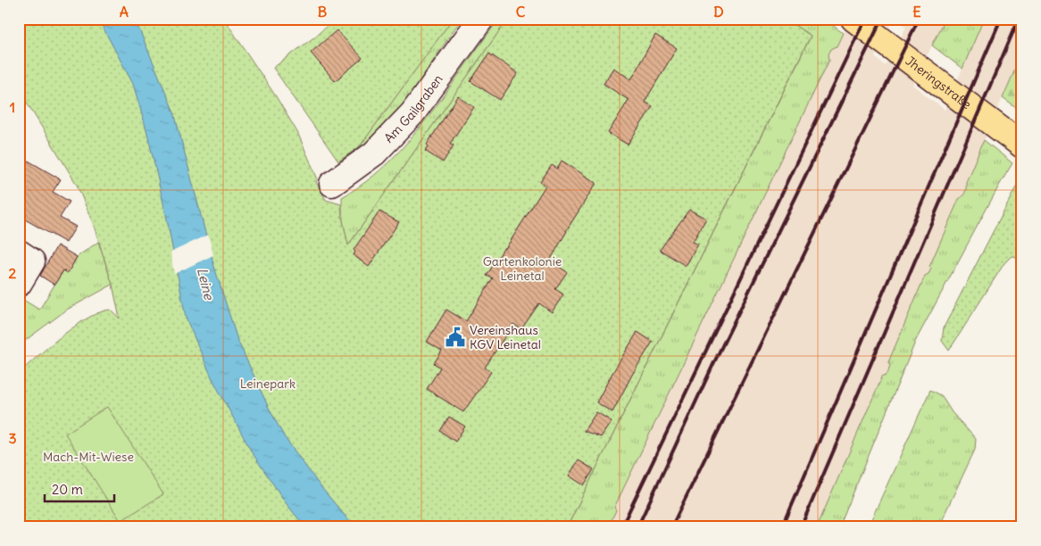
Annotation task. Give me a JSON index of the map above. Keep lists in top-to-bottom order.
{
  "streets": {
    "main road": ["Jheringstraße"],
    "street": ["Am Gailgraben"]
  },
  "water": ["Leine"],
  "parks": ["Gartenkolonie Leinetal", "Leinepark", "Mach-Mit-Wiese"],
  "places": {
    "public building": ["Vereinshaus KGV Leinetal"]
  },
  "scale_bar": "20 m",
  "grid": {
    "columns": [
      "A",
      "B",
      "C",
      "D",
      "E"
    ],
    "rows": ["1", "2", "3"]
  }
}
